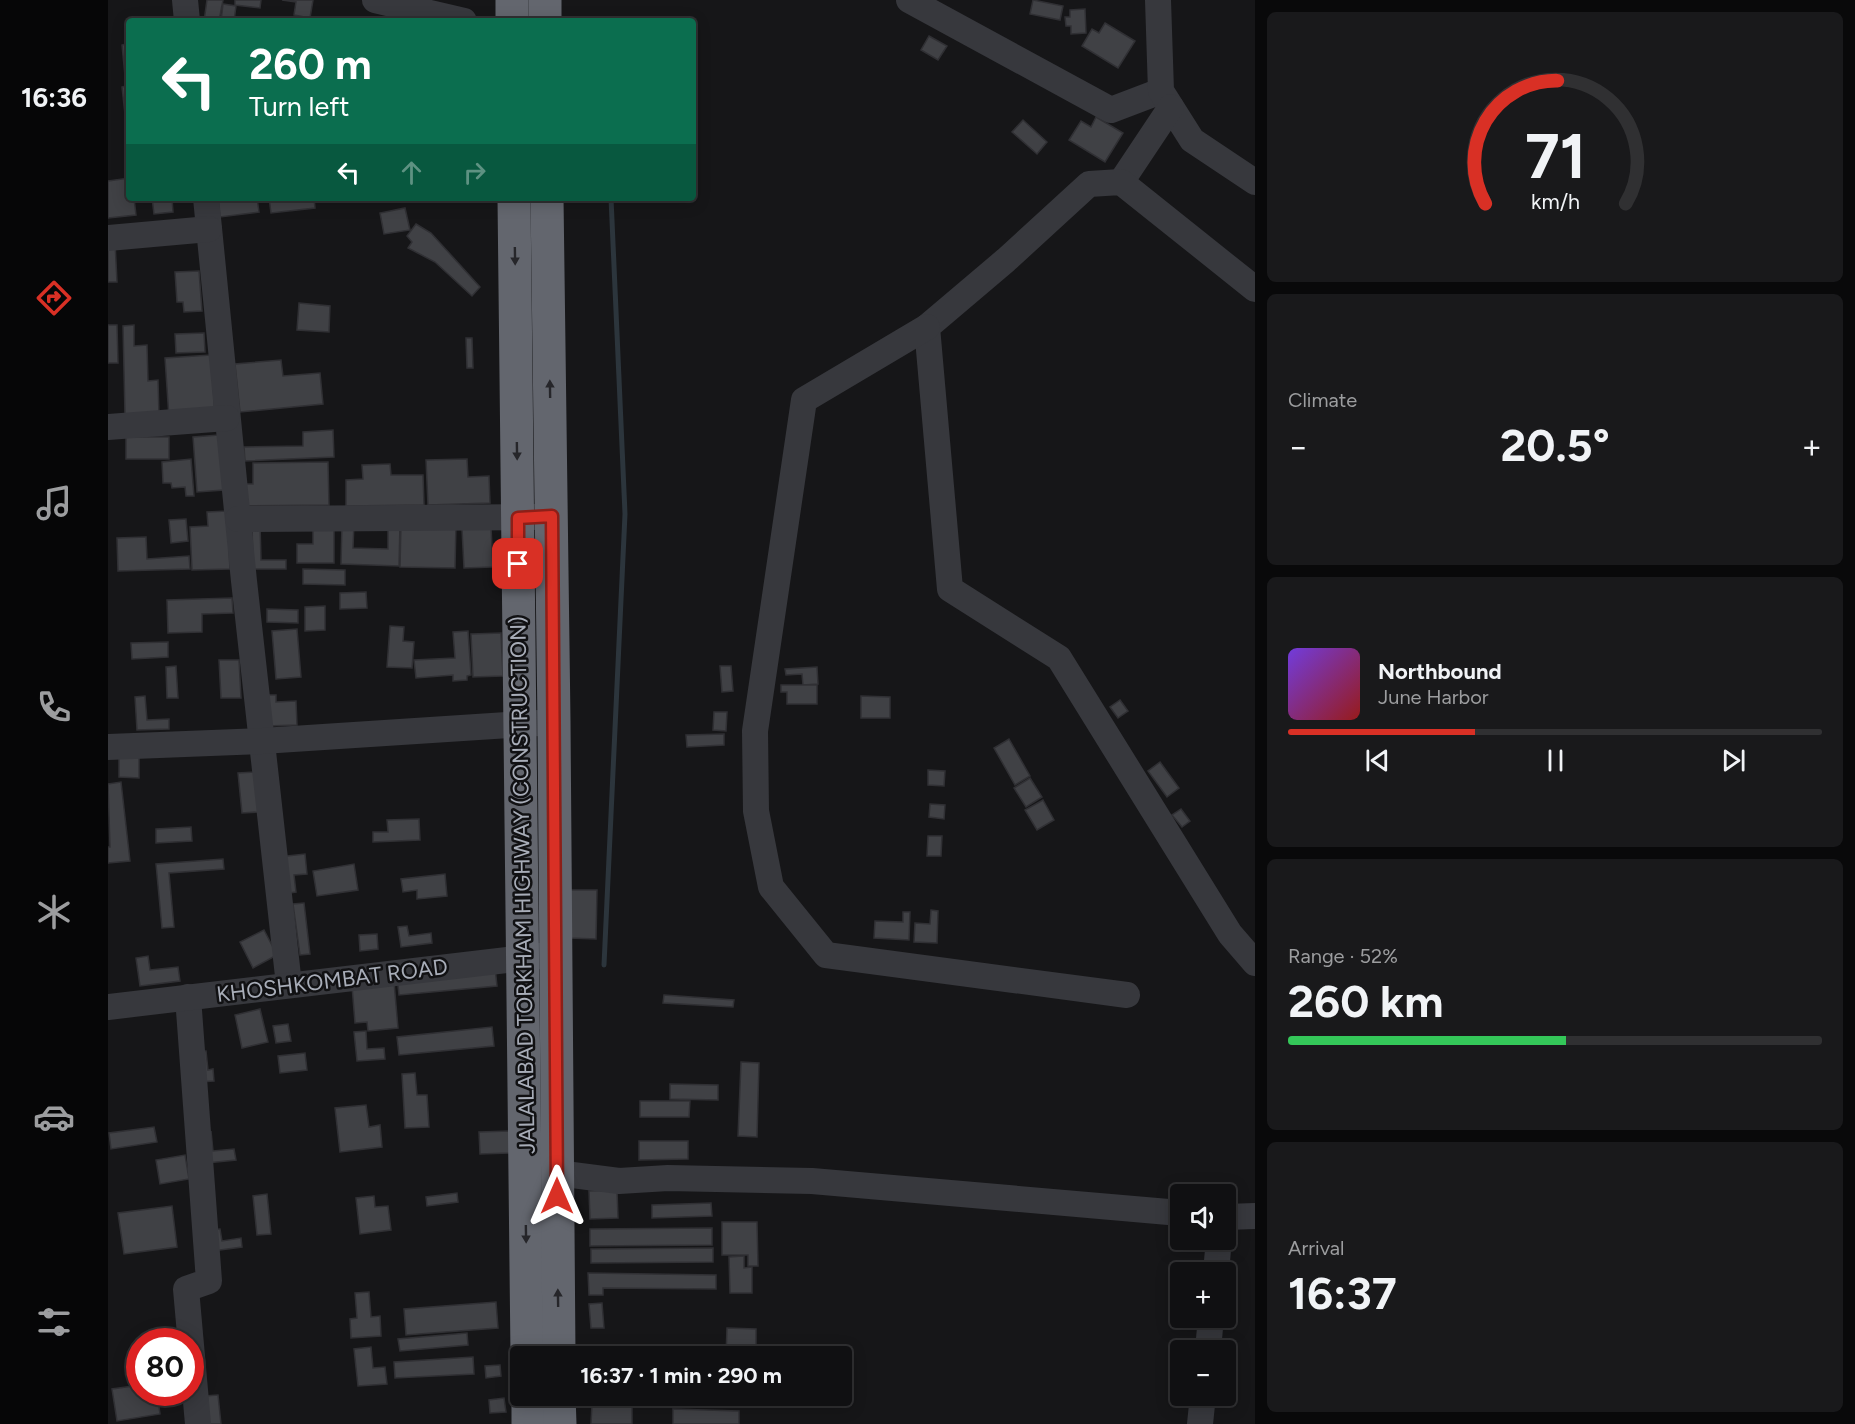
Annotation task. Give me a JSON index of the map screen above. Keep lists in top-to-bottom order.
{
  "streets": {
    "highway": ["JALALABAD TORKHAM HIGHWAY (CONSTRUCTION)"],
    "street": ["KHOSHKOMBAT ROAD"]
  },
  "crossings": [
    ["JALALABAD TORKHAM HIGHWAY (CONSTRUCTION)", "KHOSHKOMBAT ROAD"]
  ],
  "page": {
    "tabs": "16:36",
    "turn": ["260 m", "Turn left"],
    "tile": [
      "Climate",
      ["Range · 52%", "260 km"],
      ["Arrival", "16:37"]
    ],
    "heat": ["−", "20.5°", "+"],
    "song": ["Northbound", "June Harbor"],
    "map_buttons": ["+", "−"],
    "limit": "80",
    "trip": "16:37 · 1 min · 290 m",
    "gauge": ["71", "km/h"]
  }
}
